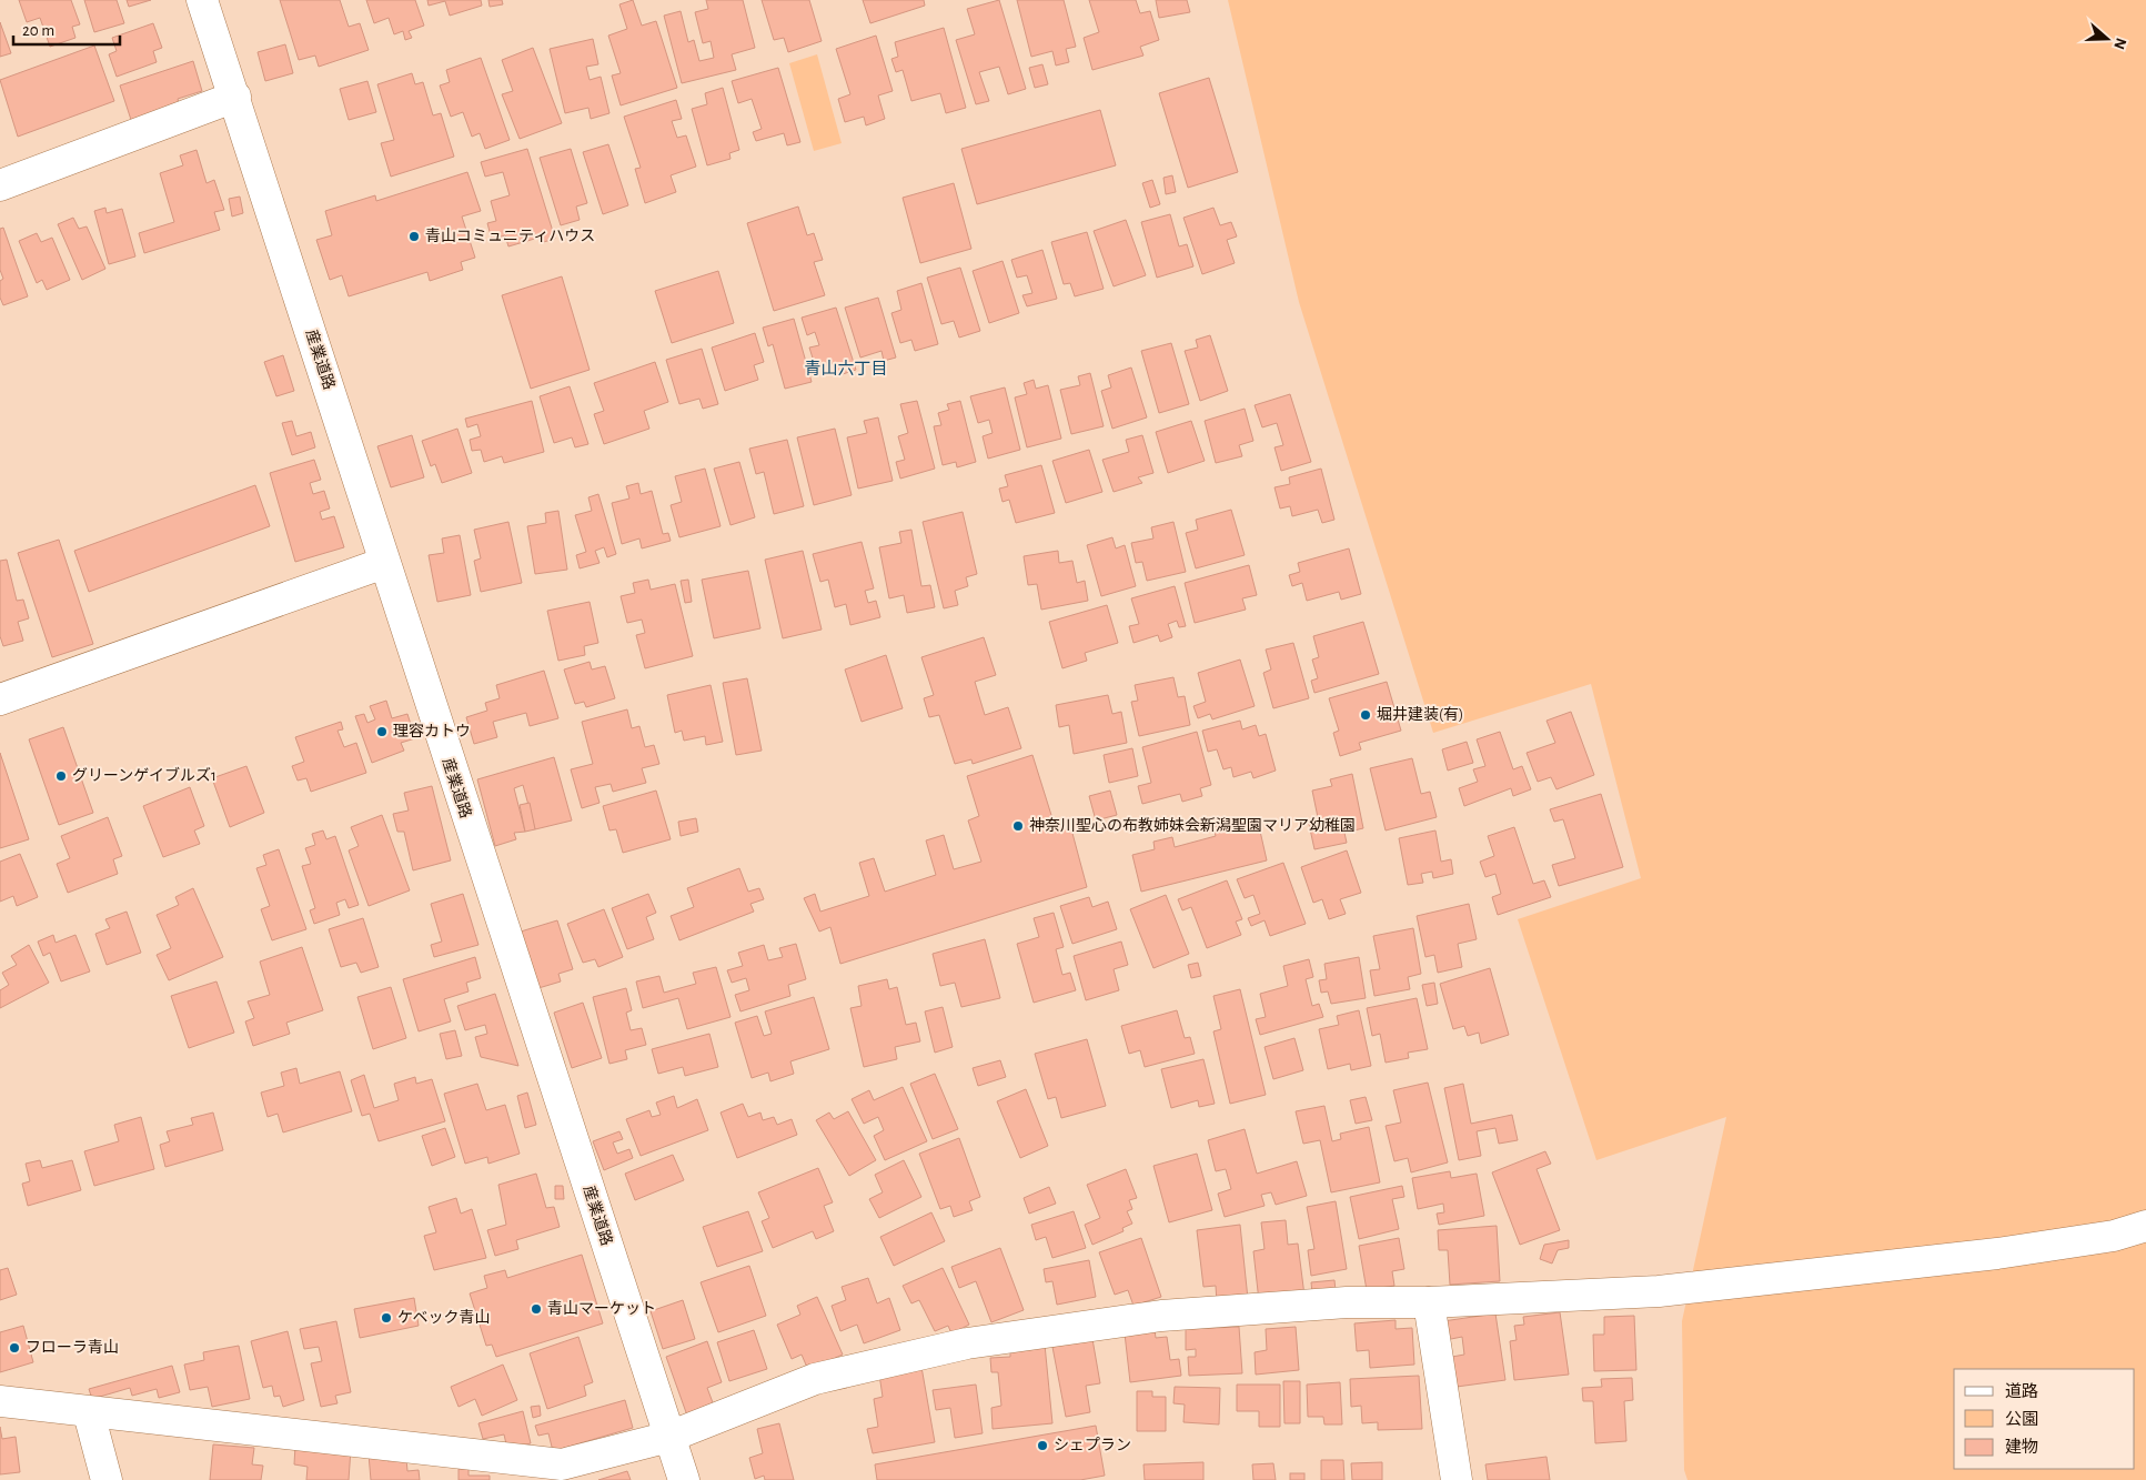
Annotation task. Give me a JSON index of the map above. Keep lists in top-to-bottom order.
{
  "streets": {
    "street": ["産業道路"]
  },
  "districts": ["青山六丁目"],
  "places": [
    "青山コミュニティハウス",
    "堀井建装(有)",
    "理容カトウ",
    "グリーンゲイブルズ1",
    "神奈川聖心の布教姉妹会新潟聖園マリア幼稚園",
    "青山マーケット",
    "ケベック青山",
    "フローラ青山",
    "シェプラン"
  ],
  "legend": ["道路", "公園", "建物"],
  "scale_bar": "20 m",
  "north": "right"
}
